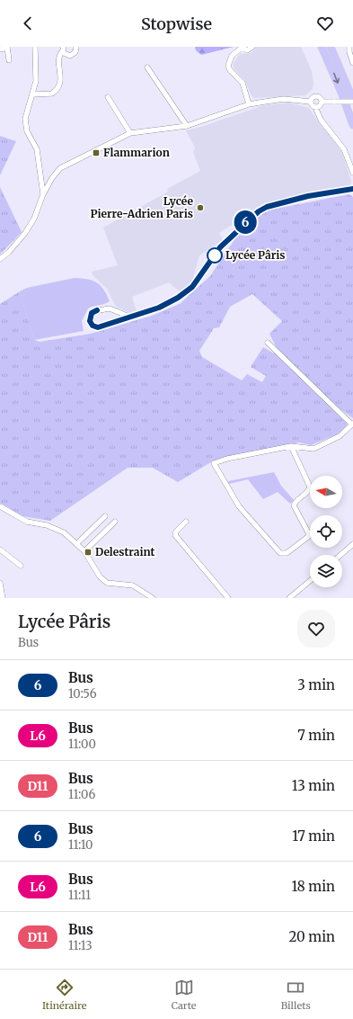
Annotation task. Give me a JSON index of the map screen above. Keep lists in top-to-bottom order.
{
  "places": {
    "transit": ["Flammarion", "Delestraint"],
    "other": ["Lycée Pierre-Adrien Paris", "Lycée Pâris"]
  },
  "lines": ["bus line 6"],
  "north": "left",
  "page": {
    "header": "Stopwise",
    "on_map": "6",
    "heading": ["Lycée Pâris", "Bus"],
    "list": [
      {
        "mark": "6",
        "name": "Bus",
        "note": "10:56",
        "value": "3 min"
      },
      {
        "mark": "L6",
        "name": "Bus",
        "note": "11:00",
        "value": "7 min"
      },
      {
        "mark": "D11",
        "name": "Bus",
        "note": "11:06",
        "value": "13 min"
      },
      {
        "mark": "6",
        "name": "Bus",
        "note": "11:10",
        "value": "17 min"
      },
      {
        "mark": "L6",
        "name": "Bus",
        "note": "11:11",
        "value": "18 min"
      },
      {
        "mark": "D11",
        "name": "Bus",
        "note": "11:13",
        "value": "20 min"
      }
    ],
    "tabs": ["Itinéraire", "Carte", "Billets"]
  }
}
